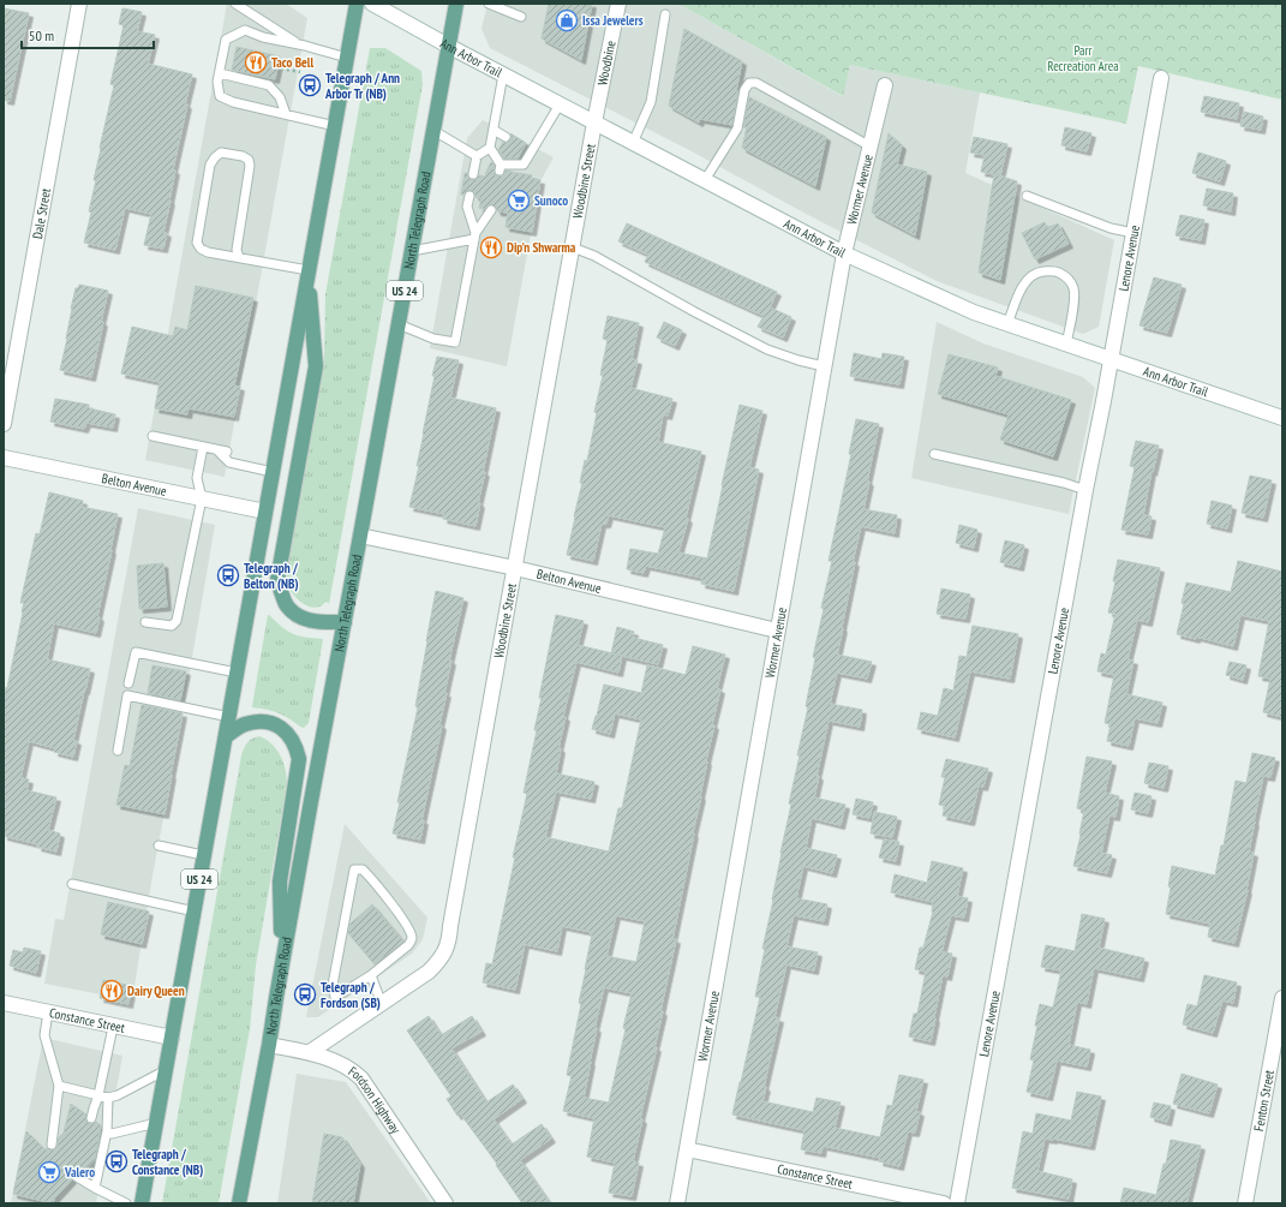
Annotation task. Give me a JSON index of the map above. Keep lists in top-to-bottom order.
{
  "streets": {
    "main road": ["North Telegraph Road", "US 24"],
    "street": [
      "Ann Arbor Trail",
      "Woodbine",
      "Woodbine Street",
      "Wormer Avenue",
      "Dale Street",
      "Lenore Avenue",
      "Belton Avenue",
      "Constance Street",
      "Fordson Highway",
      "Fenton Street"
    ]
  },
  "crossings": [
    ["Ann Arbor Trail", "Woodbine"],
    ["Ann Arbor Trail", "Woodbine Street"],
    ["Ann Arbor Trail", "Wormer Avenue"],
    ["Ann Arbor Trail", "North Telegraph Road"],
    ["Ann Arbor Trail", "Lenore Avenue"],
    ["Woodbine", "Woodbine Street"],
    ["Woodbine Street", "Belton Avenue"],
    ["Woodbine Street", "Fordson Highway"],
    ["Wormer Avenue", "Belton Avenue"],
    ["Wormer Avenue", "Constance Street"],
    ["North Telegraph Road", "Belton Avenue"],
    ["North Telegraph Road", "Fordson Highway"],
    ["US 24", "Belton Avenue"],
    ["US 24", "Constance Street"]
  ],
  "parks": ["Parr Recreation Area"],
  "places": {
    "shop": ["Issa Jewelers"],
    "restaurant": ["Taco Bell", "Dip'n Shwarma", "Dairy Queen"],
    "bus stop": [
      "Telegraph / Ann Arbor Tr (NB)",
      "Telegraph / Belton (NB)",
      "Telegraph / Fordson (SB)",
      "Telegraph / Constance (NB)"
    ],
    "supermarket": ["Sunoco", "Valero"]
  },
  "scale_bar": "50 m"
}
